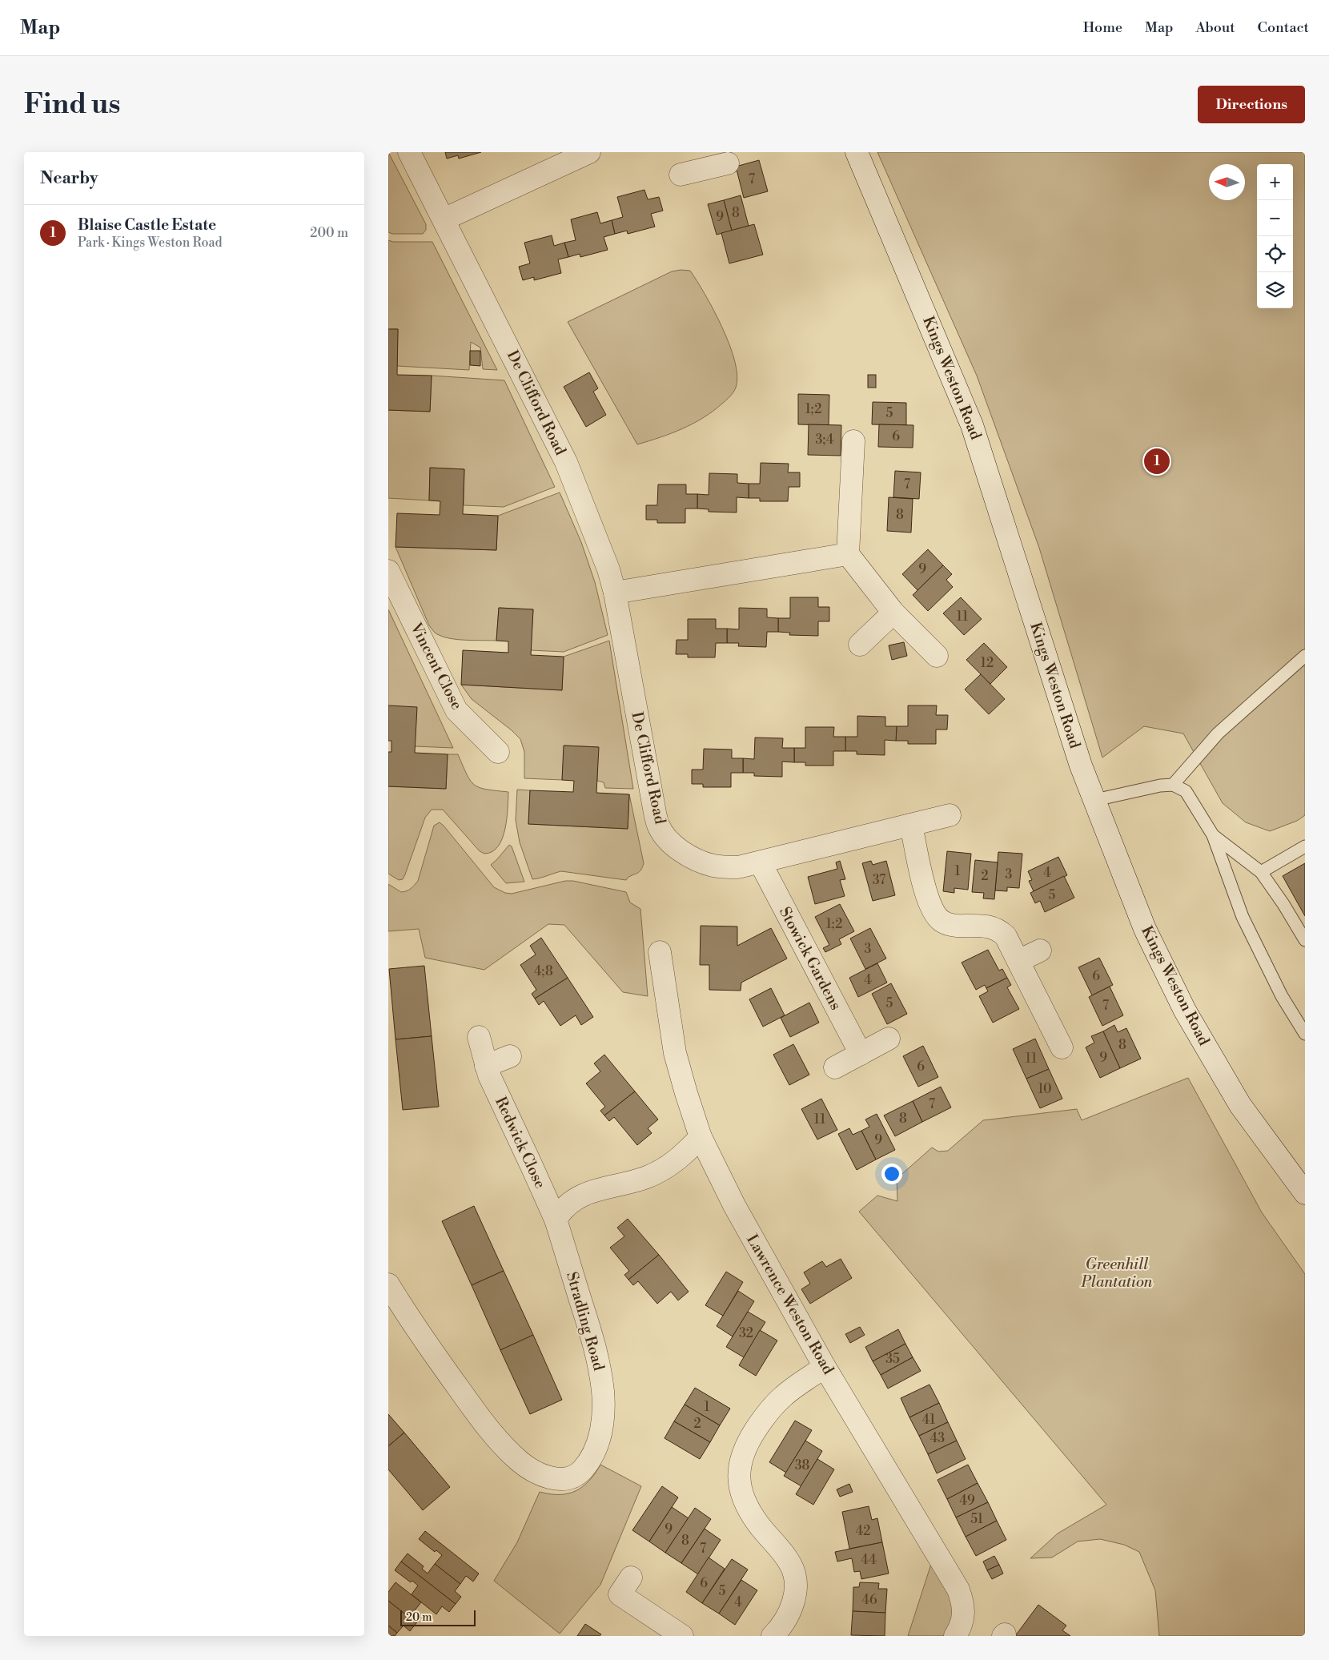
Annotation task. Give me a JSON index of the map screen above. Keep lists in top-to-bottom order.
{
  "streets": {
    "street": [
      "Kings Weston Road",
      "De Clifford Road",
      "Vincent Close",
      "Stowick Gardens",
      "Redwick Close",
      "Lawrence Weston Road",
      "Stradling Road"
    ]
  },
  "crossings": [
    ["De Clifford Road", "Stowick Gardens"],
    ["Redwick Close", "Stradling Road"]
  ],
  "parks": ["Greenhill Plantation"],
  "house_numbers": [
    "7",
    "8",
    "9",
    "1;2",
    "5",
    "6",
    "3;4",
    "7",
    "8",
    "9",
    "11",
    "12",
    "1",
    "4",
    "3",
    "2",
    "37",
    "5",
    "1;2",
    "3",
    "4;8",
    "6",
    "4",
    "5",
    "7",
    "8",
    "9",
    "11",
    "6",
    "10",
    "7",
    "8",
    "11",
    "9",
    "32",
    "35",
    "1",
    "41",
    "2",
    "43",
    "38",
    "49",
    "51",
    "9",
    "42",
    "8",
    "7",
    "44",
    "6",
    "5",
    "46",
    "4"
  ],
  "scale_bar": "20 m",
  "north": "left",
  "page": {
    "header": "Map",
    "nav": [
      "Home",
      "Map",
      "About",
      "Contact"
    ],
    "buttons": "Directions",
    "title": "Find us",
    "heading": "Nearby",
    "map_buttons": ["+", "−"],
    "list": [
      {
        "mark": "1",
        "name": "Blaise Castle Estate",
        "note": "Park · Kings Weston Road",
        "value": "200 m"
      }
    ],
    "pins": "1",
    "scale": "20 m"
  }
}
